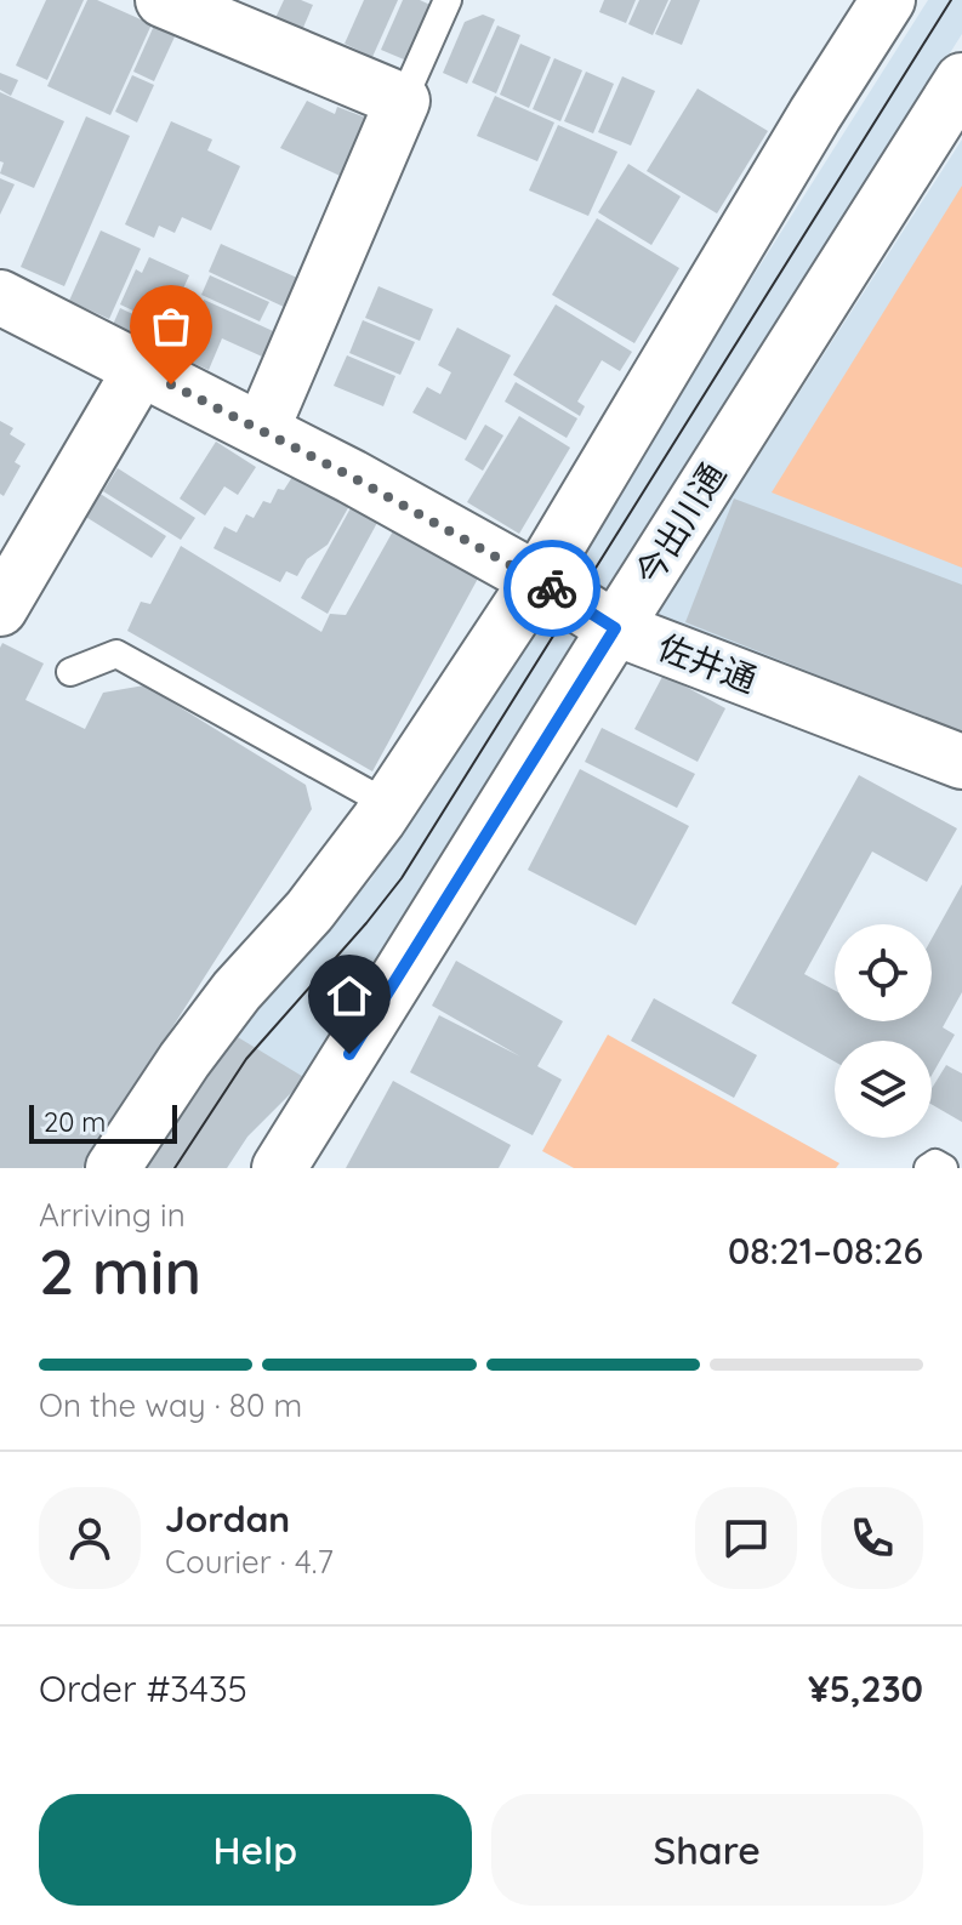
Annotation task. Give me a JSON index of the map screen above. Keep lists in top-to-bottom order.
{
  "streets": {
    "street": ["今出川通", "佐井通"]
  },
  "crossings": [
    ["今出川通", "佐井通"]
  ],
  "scale_bar": "20 m",
  "page": {
    "scale": "20 m",
    "heading": ["2 min", "Arriving in", "08:21–08:26"],
    "panel": [
      "Jordan",
      "Courier · 4.7",
      "Order #3435",
      "¥5,230"
    ],
    "bar": "On the way · 80 m",
    "buttons": ["Help", "Share"]
  }
}
